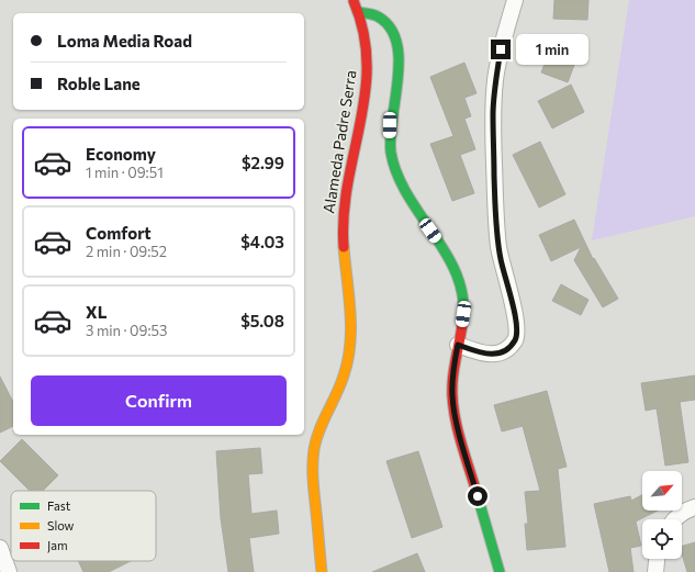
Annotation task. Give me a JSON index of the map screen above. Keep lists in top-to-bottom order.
{
  "streets": {
    "street": ["Alameda Padre Serra"]
  },
  "legend": ["Fast", "Slow", "Jam"],
  "north": "top right",
  "page": {
    "banner": ["Loma Media Road", "Roble Lane"],
    "bubble": "1 min",
    "list": [
      {
        "name": "Economy",
        "note": "1 min · 09:51",
        "value": "$2.99"
      },
      {
        "name": "Comfort",
        "note": "2 min · 09:52",
        "value": "$4.03"
      },
      {
        "name": "XL",
        "note": "3 min · 09:53",
        "value": "$5.08"
      }
    ],
    "buttons": "Confirm"
  }
}
